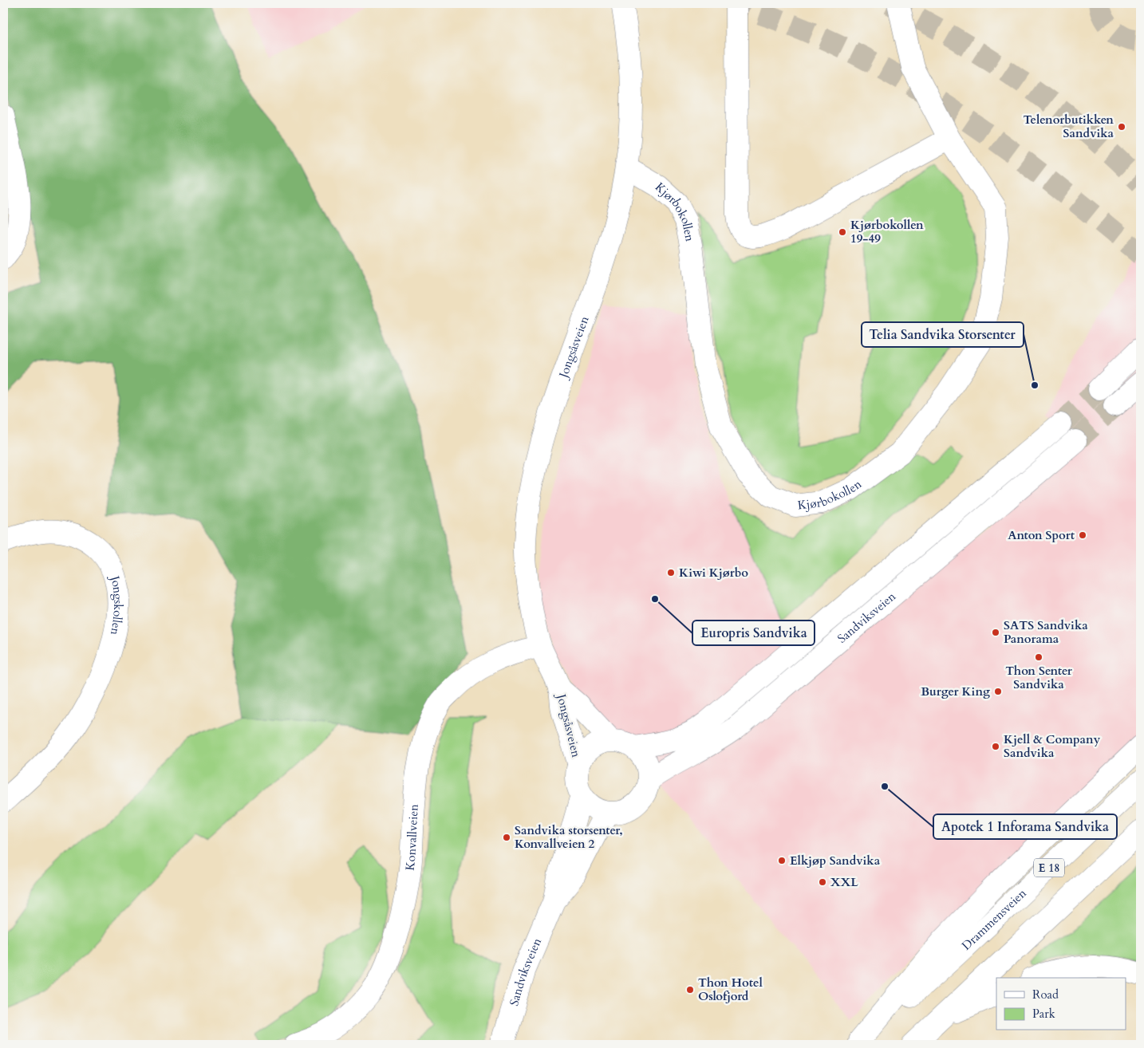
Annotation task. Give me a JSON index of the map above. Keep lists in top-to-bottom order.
{
  "streets": {
    "main road": [
      "Kjørbokollen",
      "Jongsåsveien",
      "Jongskollen",
      "Sandviksveien",
      "Konvallveien",
      "E 18",
      "Drammensveien"
    ]
  },
  "crossings": [
    ["Kjørbokollen", "Jongsåsveien"],
    ["Jongsåsveien", "Sandviksveien"],
    ["Jongsåsveien", "Konvallveien"],
    ["E 18", "Drammensveien"]
  ],
  "places": [
    "Telenorbutikken Sandvika",
    "Kjørbokollen 19-49",
    "Telia Sandvika Storsenter",
    "Anton Sport",
    "Kiwi Kjørbo",
    "Europris Sandvika",
    "SATS Sandvika Panorama",
    "Thon Senter Sandvika",
    "Burger King",
    "Kjell & Company Sandvika",
    "Apotek 1 Inforama Sandvika",
    "Sandvika storsenter, Konvallveien 2",
    "Elkjøp Sandvika",
    "XXL",
    "Thon Hotel Oslofjord"
  ],
  "legend": ["Road", "Park"]
}
